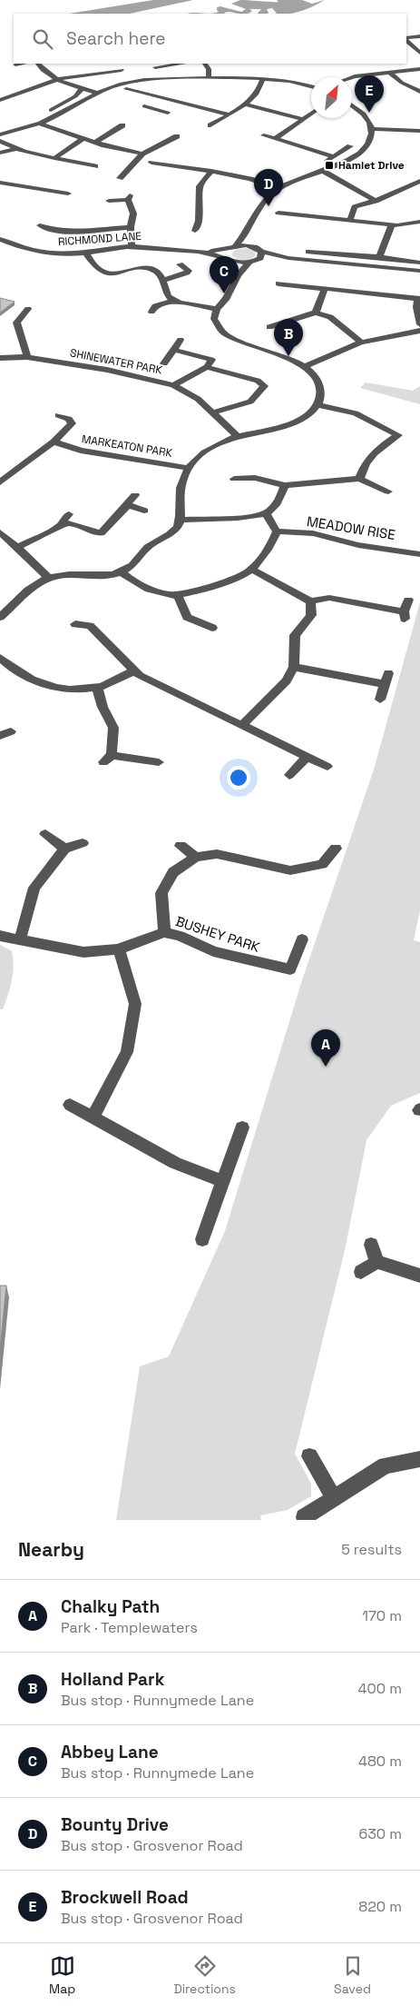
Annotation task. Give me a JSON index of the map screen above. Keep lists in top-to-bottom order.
{
  "streets": {
    "street": [
      "RICHMOND LANE",
      "SHINEWATER PARK",
      "MARKEATON PARK",
      "MEADOW RISE",
      "BUSHEY PARK"
    ]
  },
  "places": {
    "transit": ["Hamlet Drive"]
  },
  "north": "top right",
  "page": {
    "search": "Search here",
    "pins": [
      "E",
      "D",
      "C",
      "B",
      "A"
    ],
    "heading": ["Nearby", "5 results"],
    "list": [
      {
        "mark": "A",
        "name": "Chalky Path",
        "note": "Park · Templewaters",
        "value": "170 m"
      },
      {
        "mark": "B",
        "name": "Holland Park",
        "note": "Bus stop · Runnymede Lane",
        "value": "400 m"
      },
      {
        "mark": "C",
        "name": "Abbey Lane",
        "note": "Bus stop · Runnymede Lane",
        "value": "480 m"
      },
      {
        "mark": "D",
        "name": "Bounty Drive",
        "note": "Bus stop · Grosvenor Road",
        "value": "630 m"
      },
      {
        "mark": "E",
        "name": "Brockwell Road",
        "note": "Bus stop · Grosvenor Road",
        "value": "820 m"
      }
    ],
    "nav": ["Map", "Directions", "Saved"]
  }
}
